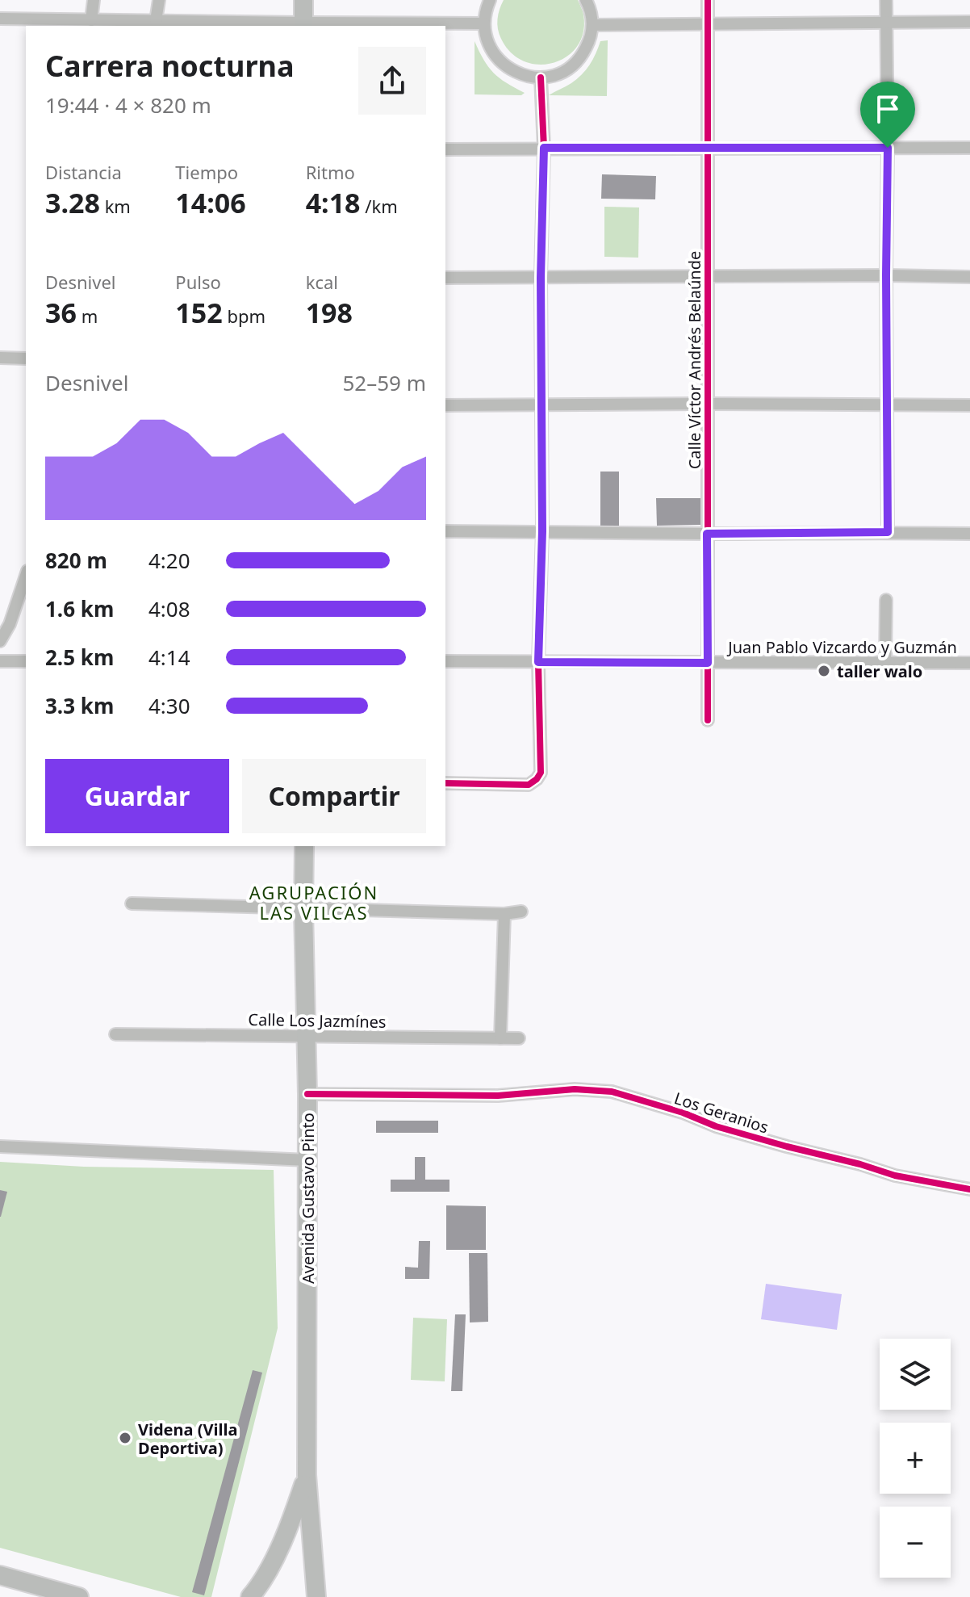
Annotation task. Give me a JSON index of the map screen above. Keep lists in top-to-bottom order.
{
  "streets": {
    "main road": ["Avenida Gustavo Pinto"],
    "street": [
      "Calle Víctor Andrés Belaúnde",
      "Juan Pablo Vizcardo y Guzmán",
      "Calle Los Jazmínes",
      "Los Geranios"
    ]
  },
  "crossings": [
    ["Calle Víctor Andrés Belaúnde", "Juan Pablo Vizcardo y Guzmán"],
    ["Calle Los Jazmínes", "Avenida Gustavo Pinto"],
    ["Los Geranios", "Avenida Gustavo Pinto"]
  ],
  "districts": ["AGRUPACIÓN LAS VILCAS"],
  "places": ["taller walo", "Videna (Villa Deportiva)"],
  "page": {
    "heading": ["Carrera nocturna", "19:44 · 4 × 820 m"],
    "stats": [
      ["Distancia", "3.28 km"],
      ["Tiempo", "14:06"],
      ["Ritmo", "4:18 /km"],
      ["Desnivel", "36 m"],
      ["Pulso", "152 bpm"],
      ["kcal", "198"]
    ],
    "chart": ["Desnivel", "52–59 m"],
    "list": [
      {
        "name": "820 m",
        "note": "4:20"
      },
      {
        "name": "1.6 km",
        "note": "4:08"
      },
      {
        "name": "2.5 km",
        "note": "4:14"
      },
      {
        "name": "3.3 km",
        "note": "4:30"
      }
    ],
    "buttons": ["Guardar", "Compartir"],
    "map_buttons": ["+", "−"]
  }
}
